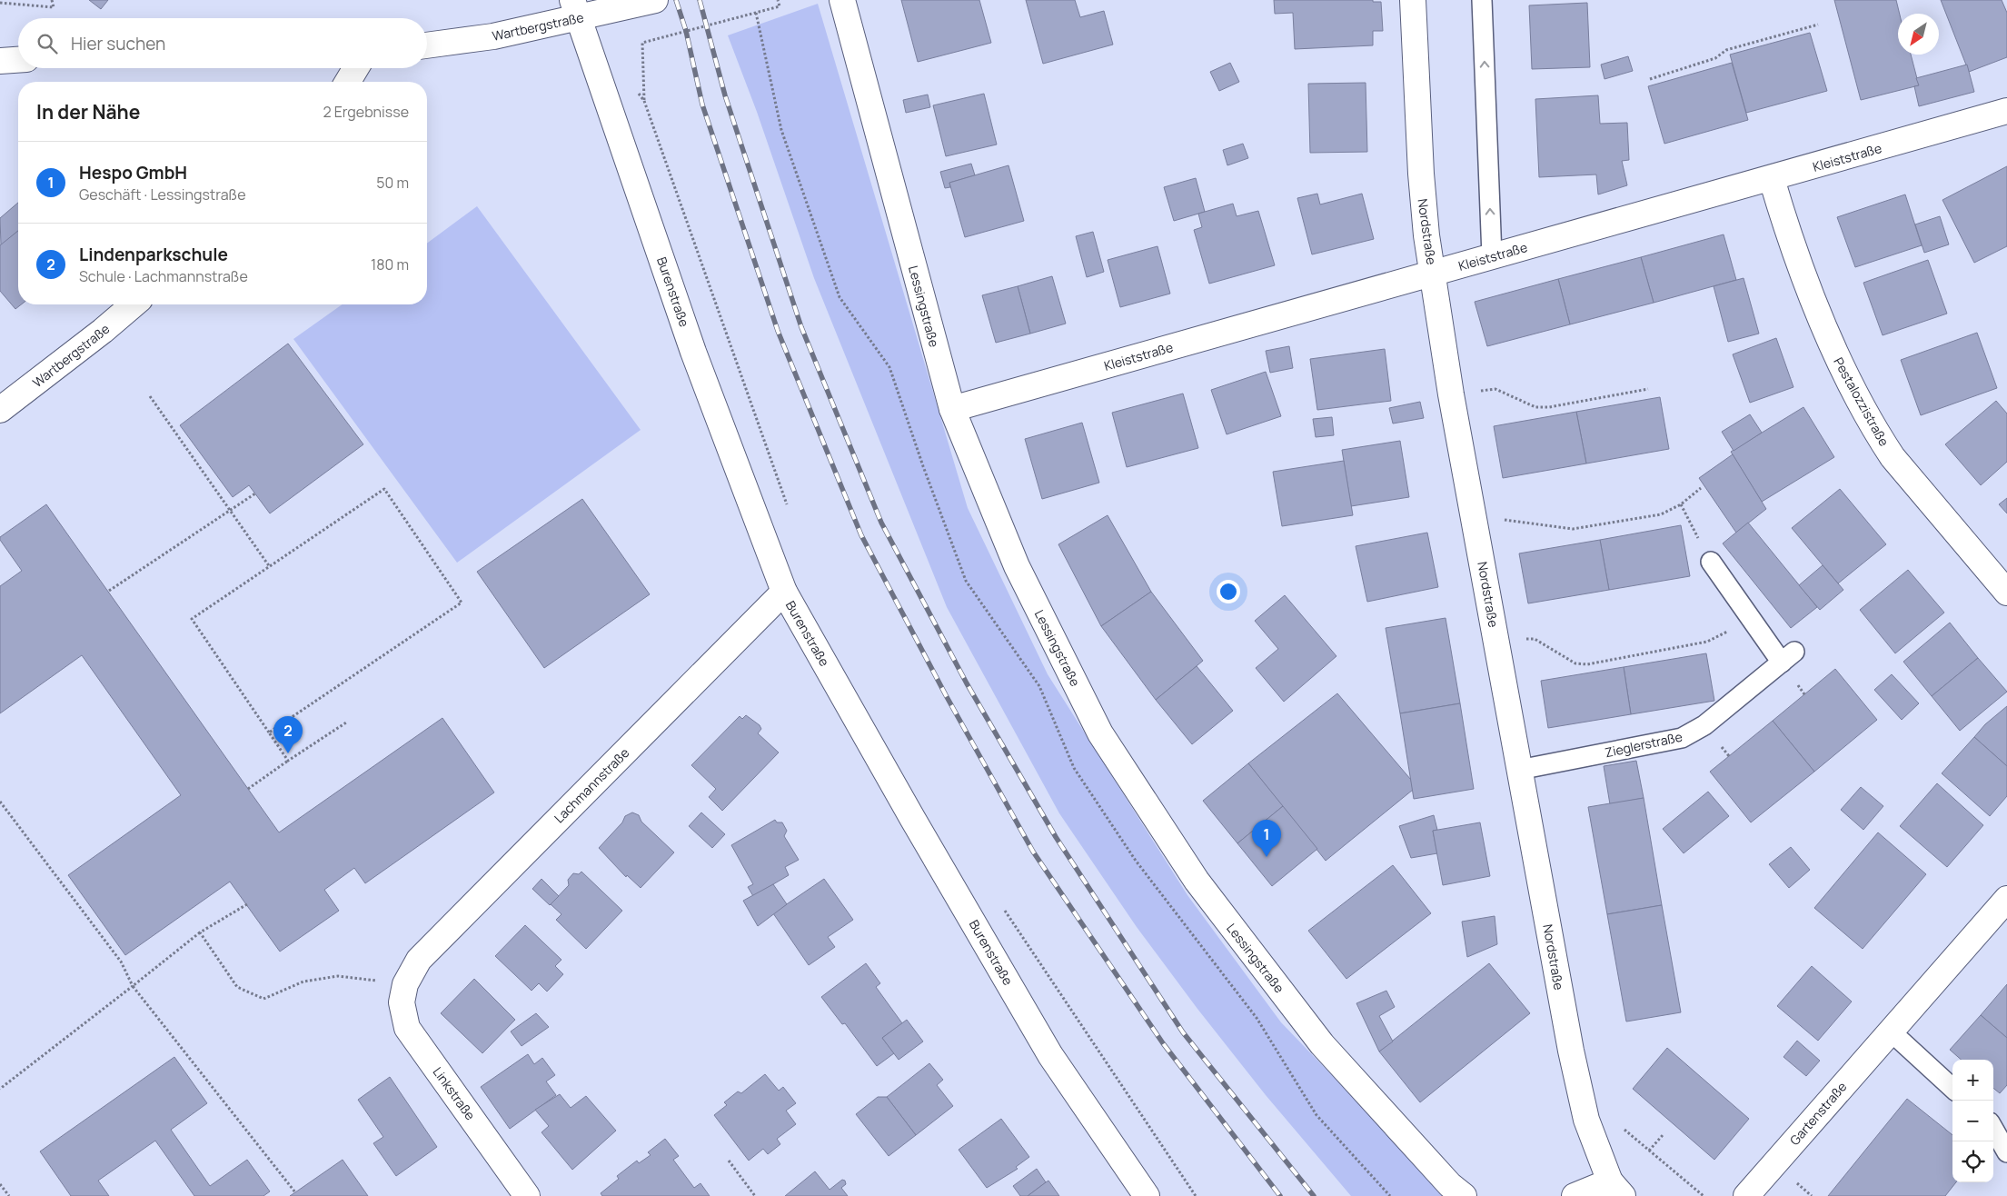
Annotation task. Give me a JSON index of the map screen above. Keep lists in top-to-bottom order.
{
  "streets": {
    "street": [
      "Wartbergstraße",
      "Kleiststraße",
      "Nordstraße",
      "Burenstraße",
      "Lessingstraße",
      "Pestalozzistraße",
      "Lachmannstraße",
      "Linkstraße",
      "Gartenstraße"
    ],
    "lane": ["Zieglerstraße"]
  },
  "crossings": [
    ["Wartbergstraße", "Burenstraße"],
    ["Kleiststraße", "Nordstraße"],
    ["Kleiststraße", "Lessingstraße"],
    ["Kleiststraße", "Pestalozzistraße"],
    ["Nordstraße", "Zieglerstraße"],
    ["Burenstraße", "Lachmannstraße"],
    ["Lachmannstraße", "Linkstraße"]
  ],
  "north": "bottom left",
  "page": {
    "search": "Hier suchen",
    "heading": ["In der Nähe", "2 Ergebnisse"],
    "list": [
      {
        "mark": "1",
        "name": "Hespo GmbH",
        "note": "Geschäft · Lessingstraße",
        "value": "50 m"
      },
      {
        "mark": "2",
        "name": "Lindenparkschule",
        "note": "Schule · Lachmannstraße",
        "value": "180 m"
      }
    ],
    "pins": ["2", "1"],
    "map_buttons": ["+", "−"]
  }
}
